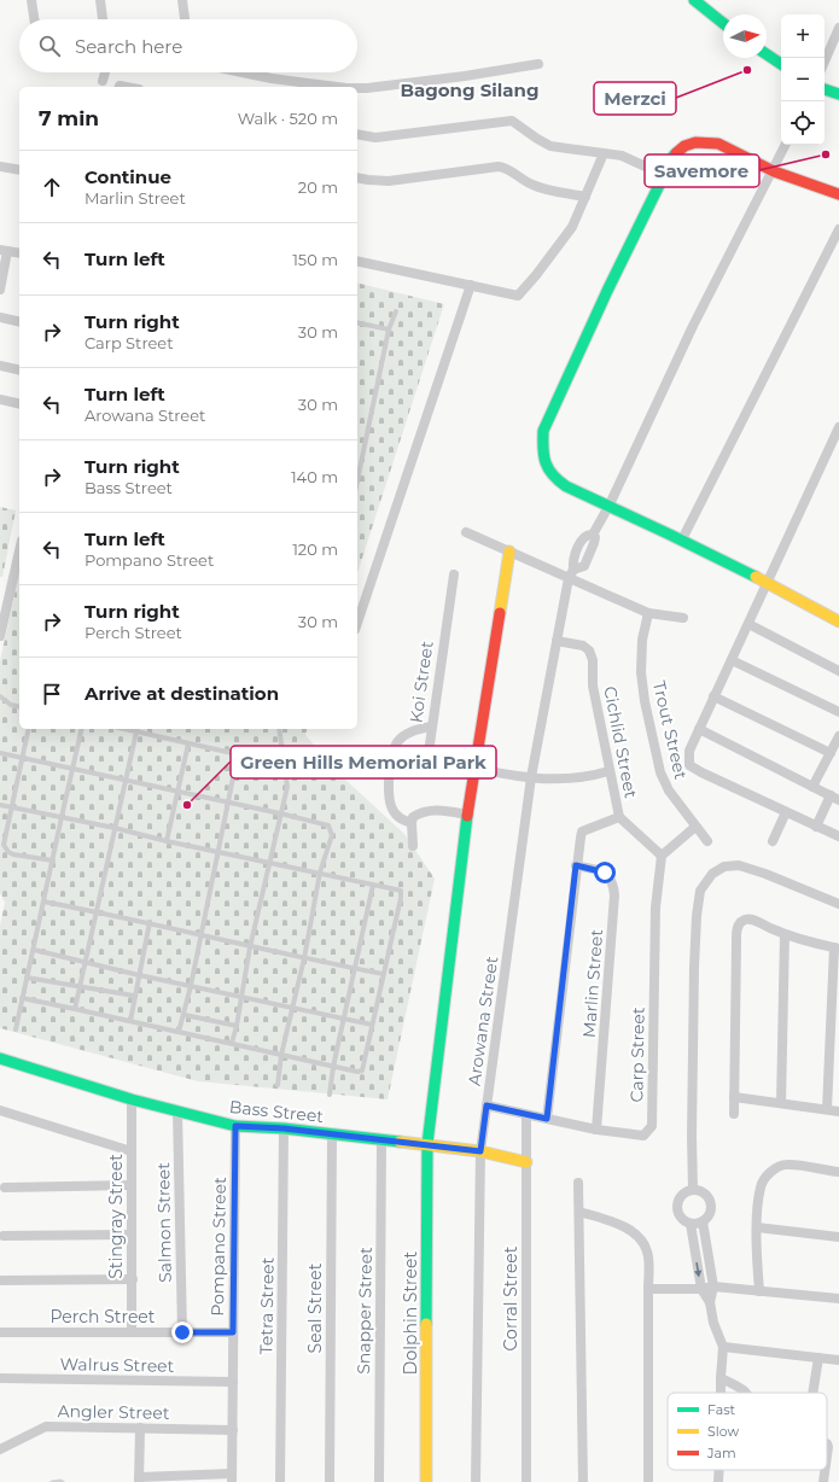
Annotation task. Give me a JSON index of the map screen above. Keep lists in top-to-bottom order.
{
  "streets": {
    "street": [
      "Koi Street",
      "Trout Street",
      "Cichlid Street",
      "Marlin Street",
      "Arowana Street",
      "Carp Street",
      "Bass Street",
      "Stingray Street",
      "Salmon Street",
      "Pompano Street",
      "Corral Street",
      "Tetra Street",
      "Seal Street",
      "Snapper Street",
      "Dolphin Street",
      "Perch Street",
      "Walrus Street",
      "Angler Street"
    ]
  },
  "crossings": [
    ["Koi Street", "Cichlid Street"],
    ["Koi Street", "Arowana Street"],
    ["Koi Street", "Dolphin Street"],
    ["Cichlid Street", "Arowana Street"],
    ["Cichlid Street", "Carp Street"],
    ["Marlin Street", "Carp Street"],
    ["Arowana Street", "Carp Street"],
    ["Arowana Street", "Bass Street"],
    ["Carp Street", "Corral Street"],
    ["Bass Street", "Stingray Street"],
    ["Bass Street", "Salmon Street"],
    ["Bass Street", "Pompano Street"],
    ["Bass Street", "Corral Street"],
    ["Bass Street", "Tetra Street"],
    ["Bass Street", "Seal Street"],
    ["Bass Street", "Snapper Street"],
    ["Bass Street", "Dolphin Street"],
    ["Stingray Street", "Perch Street"],
    ["Salmon Street", "Perch Street"],
    ["Pompano Street", "Perch Street"],
    ["Pompano Street", "Walrus Street"],
    ["Pompano Street", "Angler Street"]
  ],
  "districts": ["Bagong Silang"],
  "places": ["Merzci", "Savemore", "Green Hills Memorial Park"],
  "legend": ["Fast", "Slow", "Jam"],
  "north": "right",
  "page": {
    "map_buttons": ["+", "−"],
    "search": "Search here",
    "heading": ["7 min", "Walk · 520 m"],
    "list": [
      ["Continue", "Marlin Street", "20 m"],
      ["Turn left", "150 m"],
      ["Turn right", "Carp Street", "30 m"],
      ["Turn left", "Arowana Street", "30 m"],
      ["Turn right", "Bass Street", "140 m"],
      ["Turn left", "Pompano Street", "120 m"],
      ["Turn right", "Perch Street", "30 m"],
      "Arrive at destination"
    ]
  }
}
